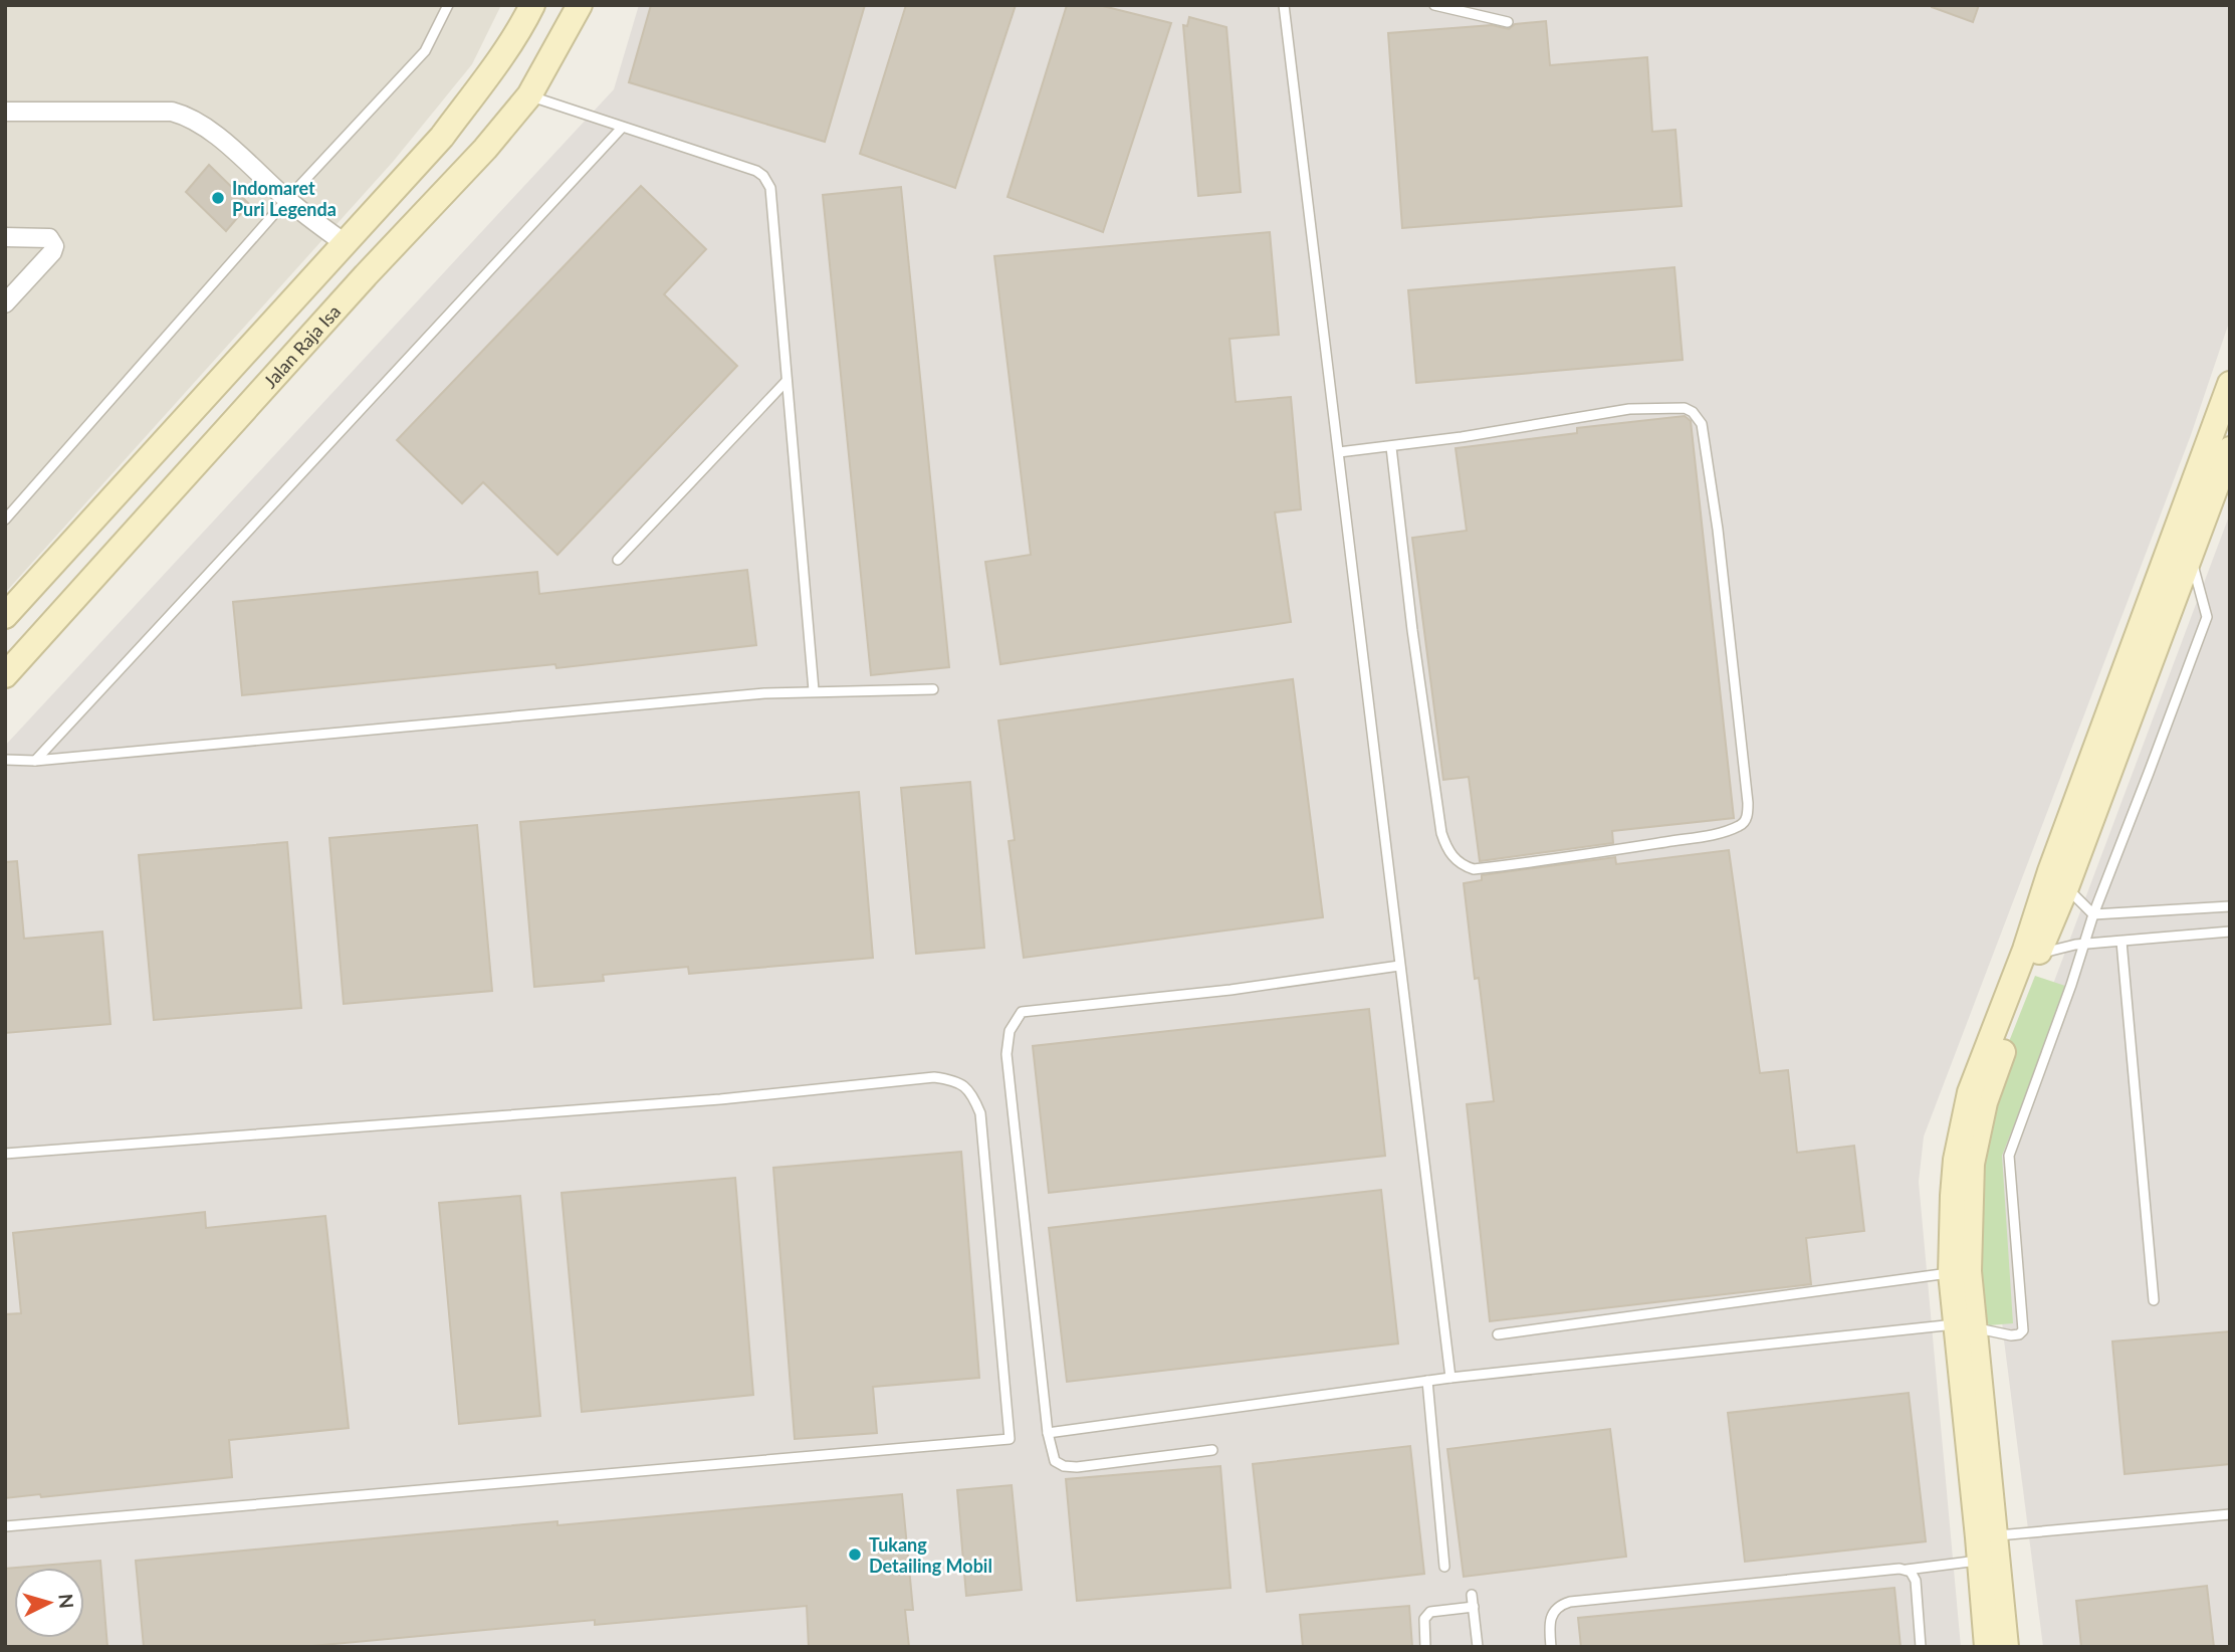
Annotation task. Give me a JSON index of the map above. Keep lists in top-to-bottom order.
{
  "streets": {
    "main road": ["Jalan Raja Isa"]
  },
  "places": ["Indomaret Puri Legenda", "Tukang Detailing Mobil"],
  "north": "right"
}
